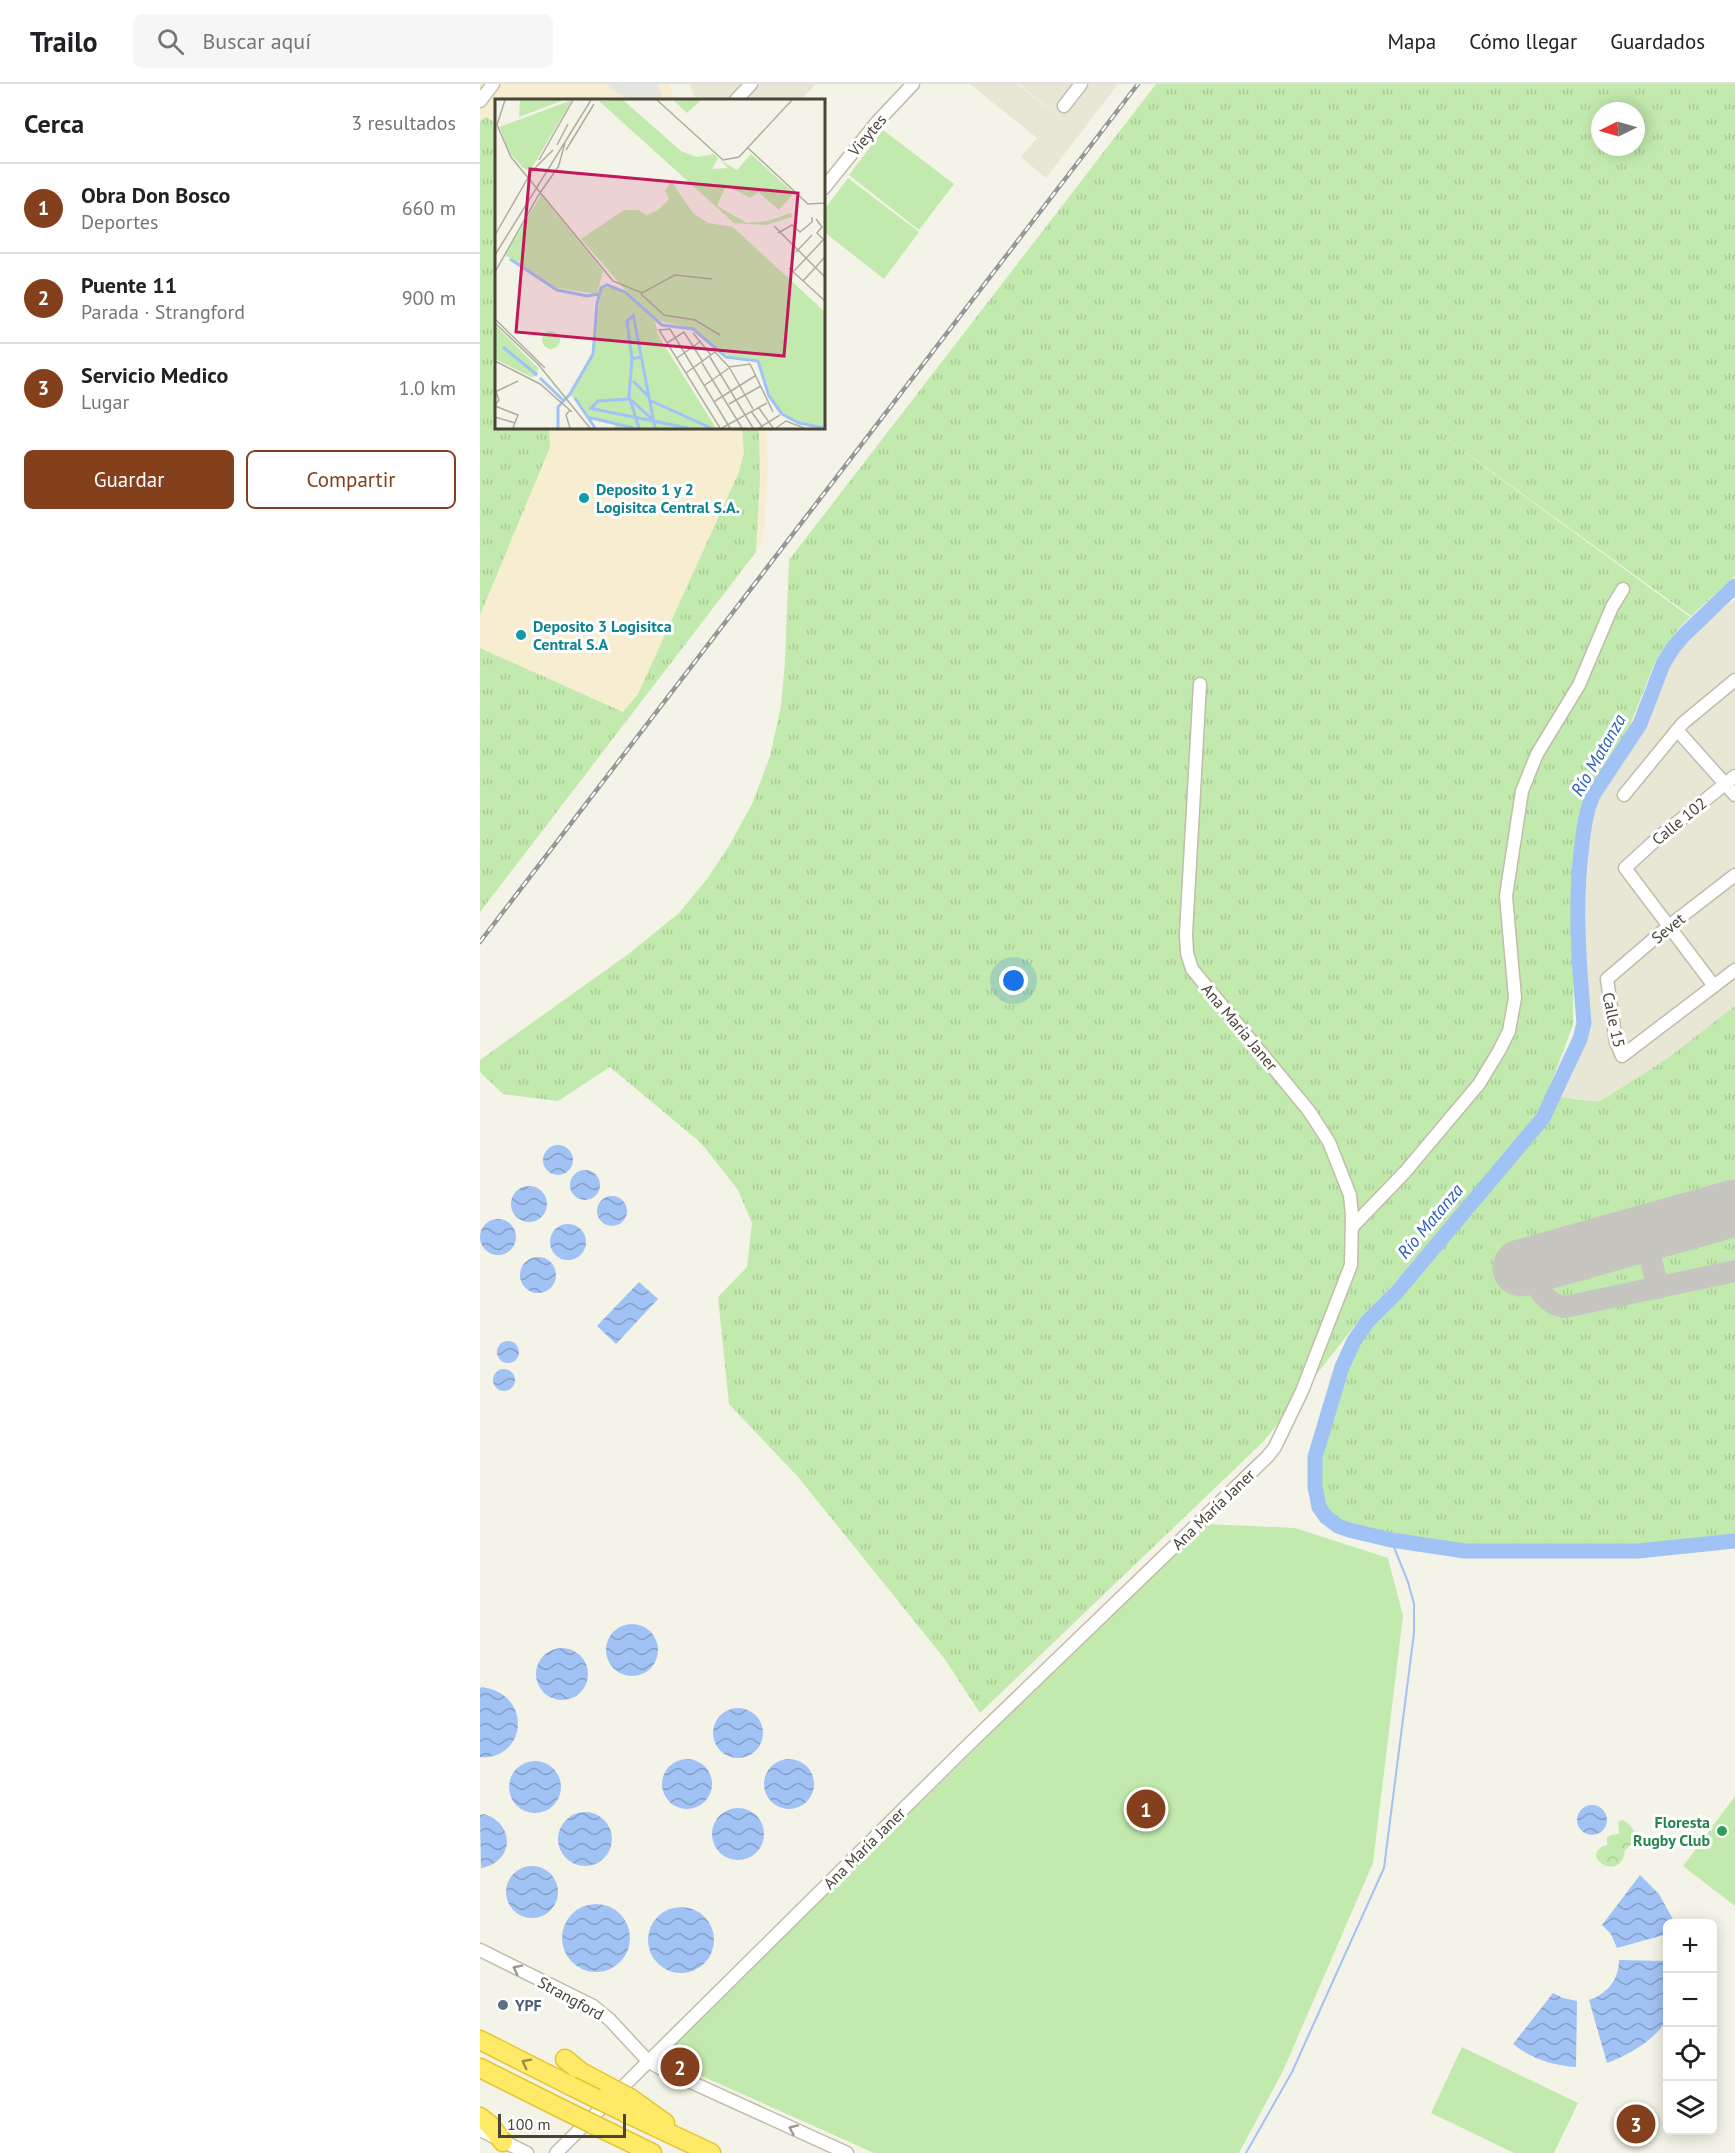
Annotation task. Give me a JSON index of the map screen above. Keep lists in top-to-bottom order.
{
  "streets": {
    "street": [
      "Vieytes",
      "Calle 102",
      "Sevet",
      "Calle 15",
      "Ana María Janer",
      "Strangford"
    ]
  },
  "crossings": [
    ["Calle 102", "Sevet"],
    ["Sevet", "Calle 15"],
    ["Ana María Janer", "Strangford"]
  ],
  "one_way": ["Strangford"],
  "water": ["Río Matanza"],
  "places": [
    "Deposito 1 y 2 Logisitca Central S.A.",
    "Deposito 3 Logisitca Central S.A",
    "Floresta Rugby Club",
    "YPF"
  ],
  "scale_bar": "100 m",
  "north": "left",
  "page": {
    "header": "Trailo",
    "search": "Buscar aquí",
    "nav": ["Mapa", "Cómo llegar", "Guardados"],
    "heading": ["Cerca", "3 resultados"],
    "list": [
      {
        "mark": "1",
        "name": "Obra Don Bosco",
        "note": "Deportes",
        "value": "660 m"
      },
      {
        "mark": "2",
        "name": "Puente 11",
        "note": "Parada · Strangford",
        "value": "900 m"
      },
      {
        "mark": "3",
        "name": "Servicio Medico",
        "note": "Lugar",
        "value": "1.0 km"
      }
    ],
    "buttons": ["Guardar", "Compartir"],
    "pins": ["1", "2", "3"],
    "map_buttons": ["+", "−"],
    "scale": "100 m"
  }
}
